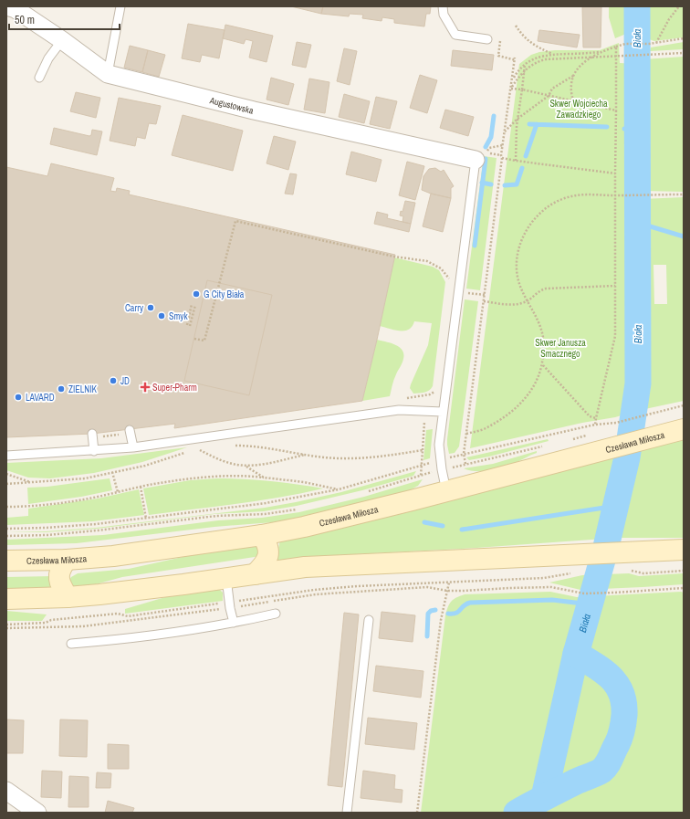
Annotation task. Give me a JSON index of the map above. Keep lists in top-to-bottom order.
{
  "streets": {
    "main road": ["Czesława Miłosza"],
    "street": ["Augustowska"]
  },
  "water": ["Biała"],
  "parks": ["Skwer Wojciecha Zawadzkiego", "Skwer Janusza Smacznego"],
  "places": {
    "other": [
      "G City Biała",
      "Carry",
      "Smyk",
      "JD",
      "ZIELNIK",
      "LAVARD"
    ],
    "health": ["Super-Pharm"]
  },
  "scale_bar": "50 m"
}
